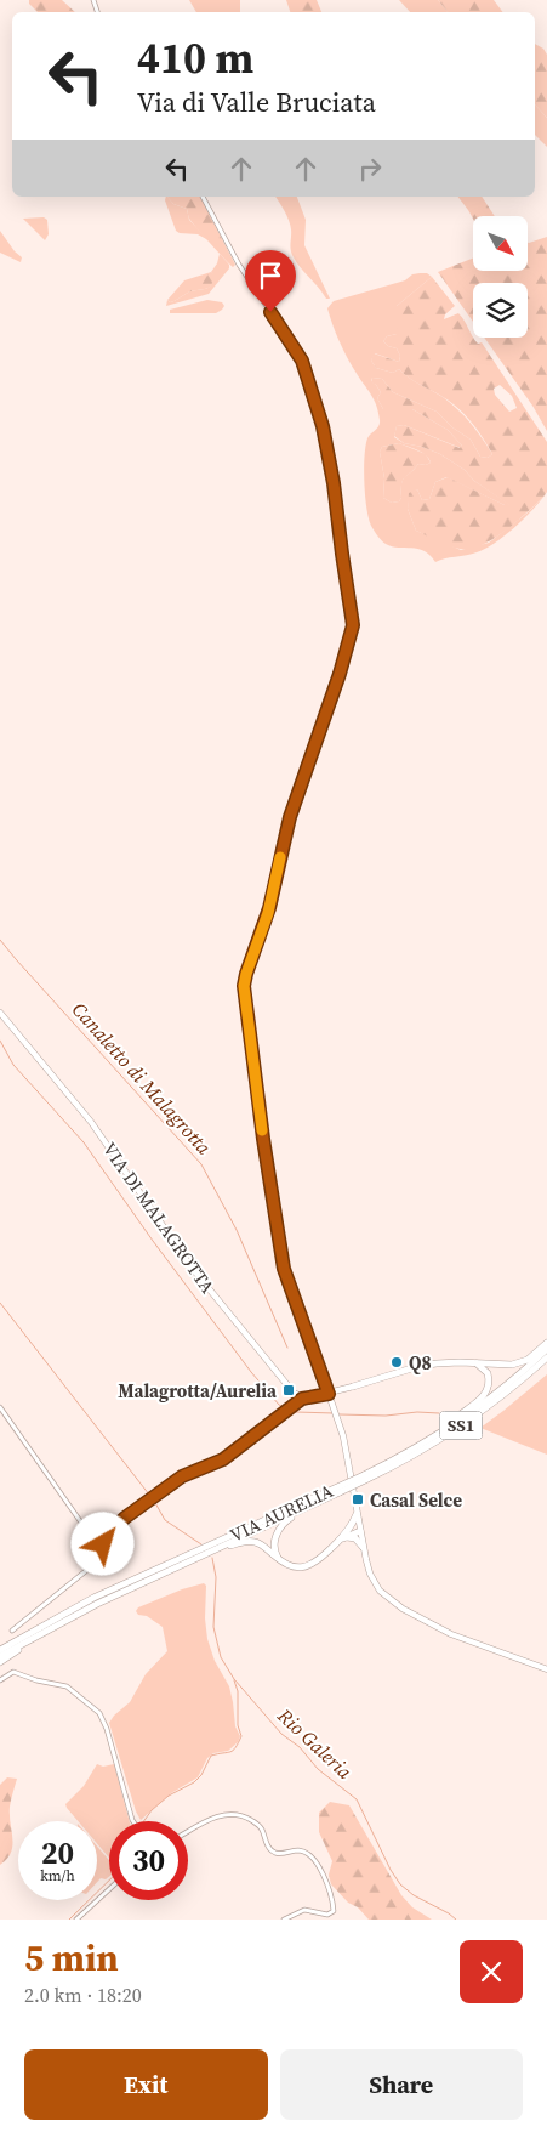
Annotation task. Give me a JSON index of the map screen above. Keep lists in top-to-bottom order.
{
  "streets": {
    "highway": ["SS1", "VIA AURELIA"],
    "main road": ["VIA DI MALAGROTTA"]
  },
  "water": ["Canaletto di Malagrotta", "Rio Galeria"],
  "places": {
    "other": ["Q8"],
    "transit": ["Malagrotta/Aurelia", "Casal Selce"]
  },
  "north": "bottom right",
  "page": {
    "turn": ["410 m", "Via di Valle Bruciata"],
    "speed": "20 km/h",
    "limit": "30",
    "heading": ["5 min", "2.0 km · 18:20"],
    "buttons": ["Exit", "Share"]
  }
}
